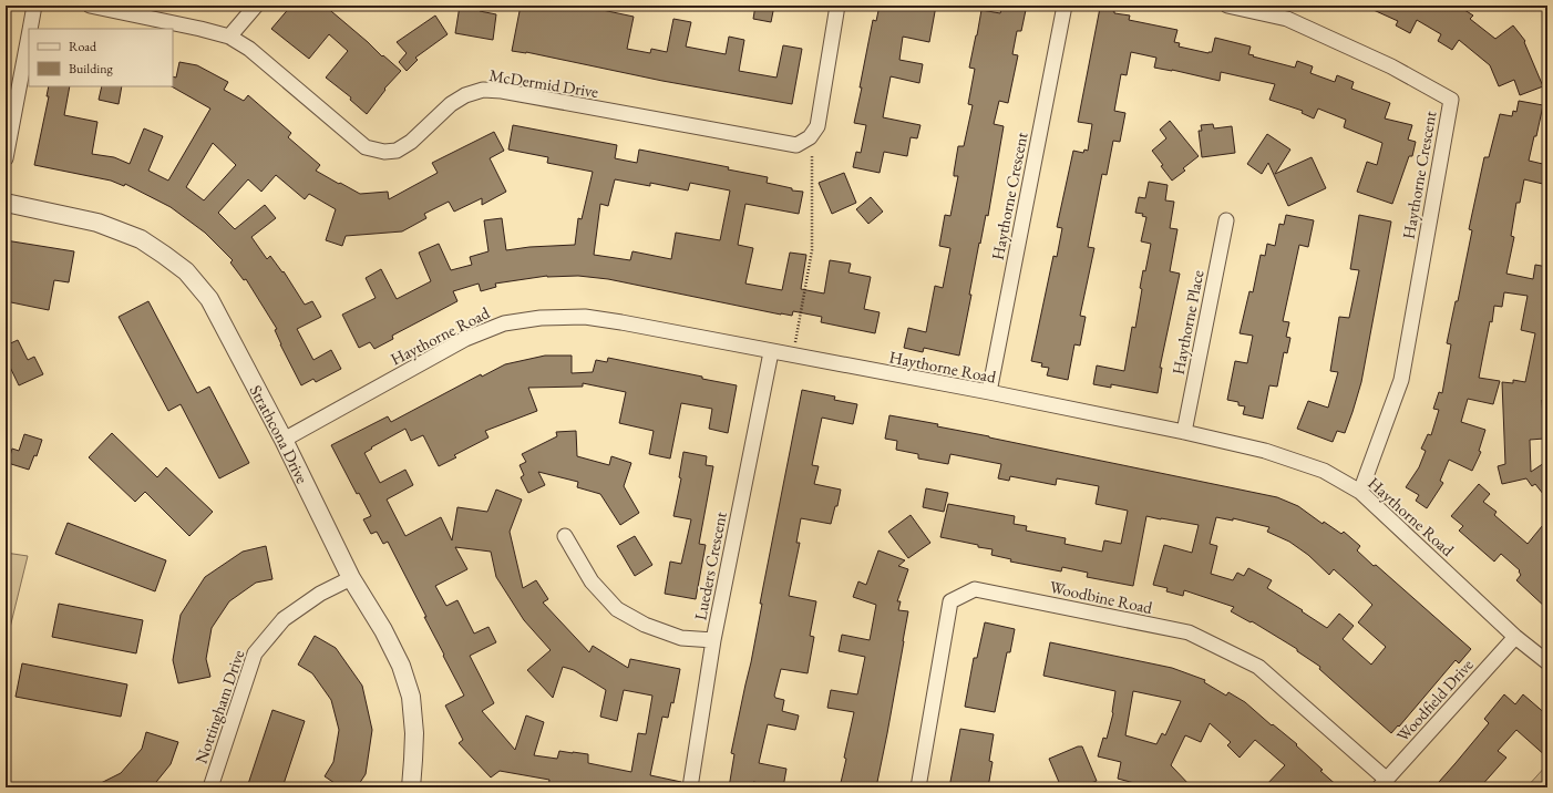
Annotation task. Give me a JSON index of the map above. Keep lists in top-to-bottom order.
{
  "streets": {
    "street": [
      "McDermid Drive",
      "Haythorne Crescent",
      "Haythorne Place",
      "Haythorne Road",
      "Strathcona Drive",
      "Lueders Crescent",
      "Woodbine Road",
      "Woodfield Drive",
      "Nottingham Drive"
    ]
  },
  "crossings": [
    ["Haythorne Crescent", "Haythorne Road"],
    ["Haythorne Place", "Haythorne Road"],
    ["Haythorne Road", "Strathcona Drive"],
    ["Haythorne Road", "Lueders Crescent"],
    ["Haythorne Road", "Woodfield Drive"],
    ["Strathcona Drive", "Nottingham Drive"],
    ["Woodbine Road", "Woodfield Drive"]
  ],
  "legend": ["Road", "Building"]
}
